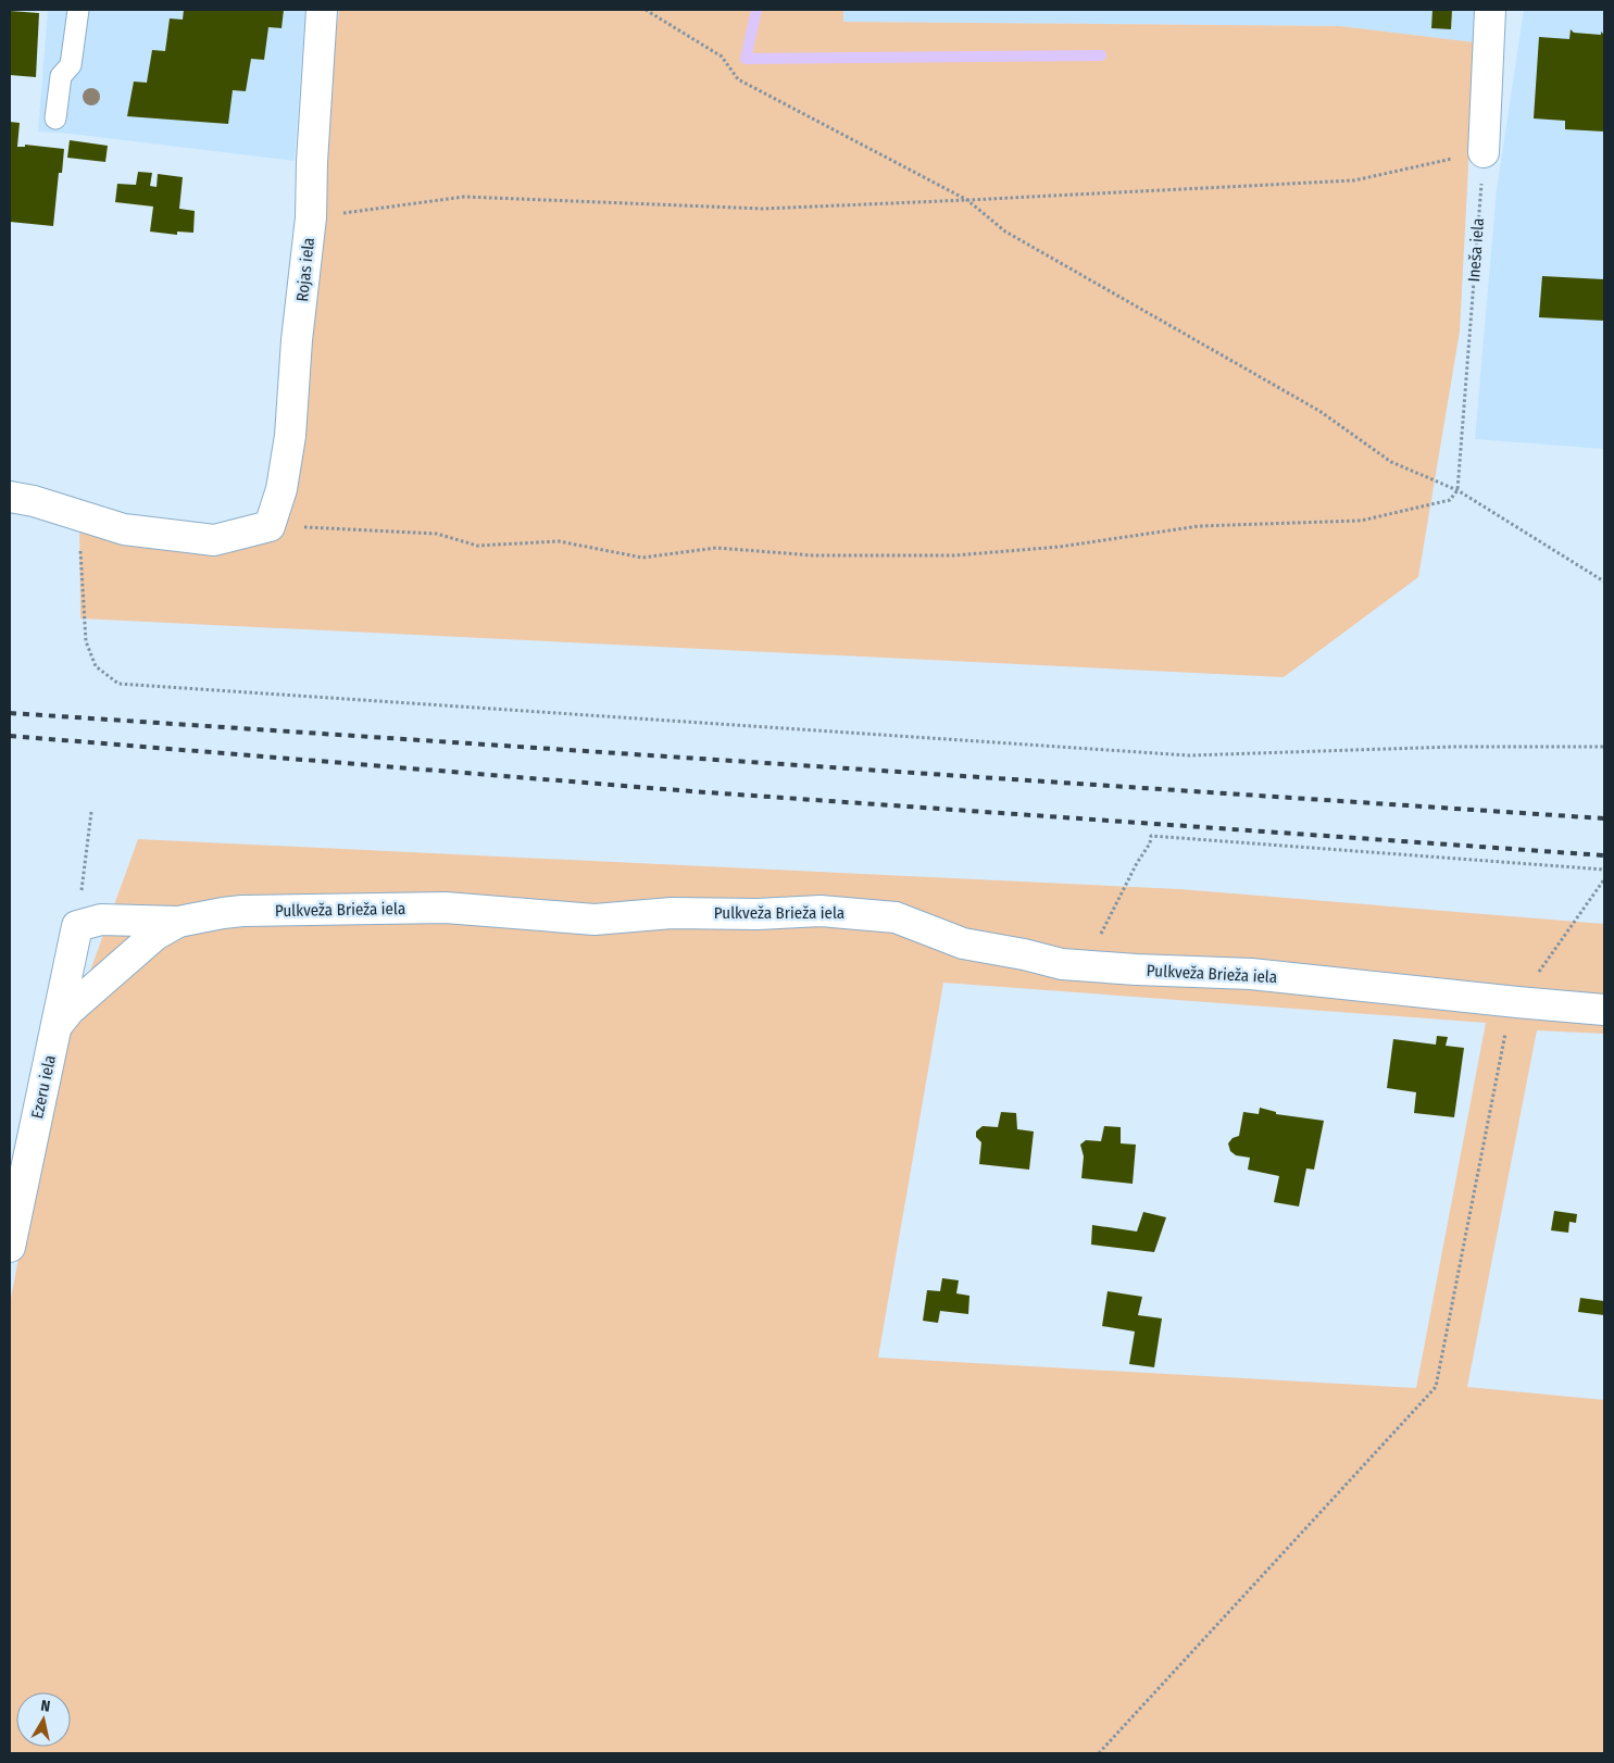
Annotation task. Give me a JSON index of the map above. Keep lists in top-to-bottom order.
{
  "streets": {
    "street": ["Rojas iela", "Pulkveža Brieža iela", "Ezeru iela"],
    "path": ["Ineša iela"]
  },
  "crossings": [
    ["Pulkveža Brieža iela", "Ezeru iela"]
  ],
  "north": "top"
}
